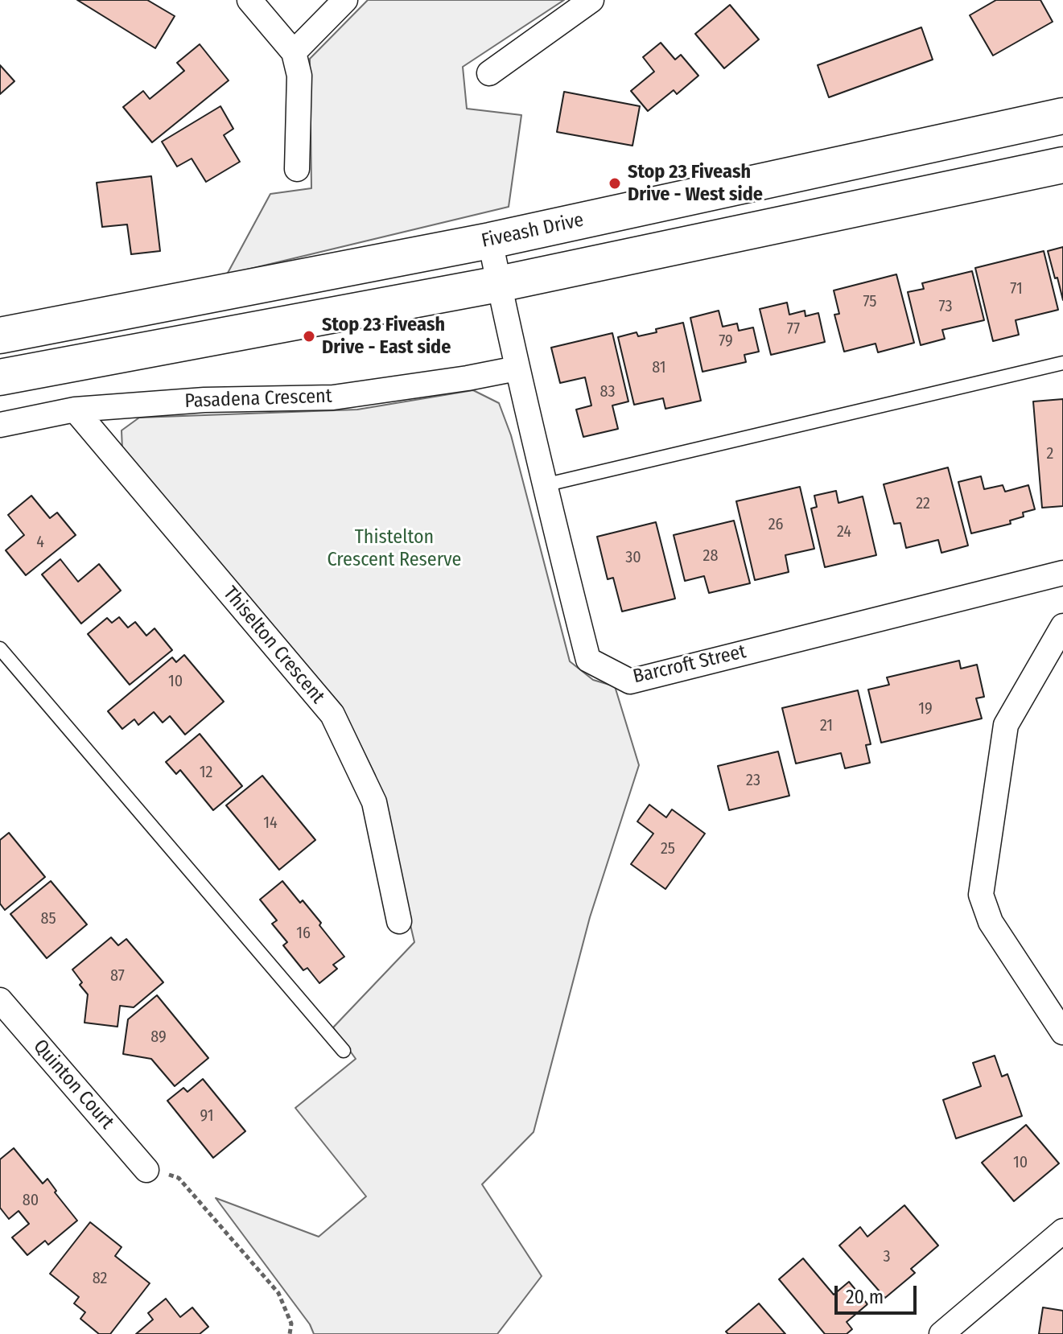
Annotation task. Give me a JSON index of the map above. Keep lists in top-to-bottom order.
{
  "streets": {
    "main road": ["Fiveash Drive"],
    "street": [
      "Pasadena Crescent",
      "Thiselton Crescent",
      "Barcroft Street",
      "Quinton Court"
    ]
  },
  "crossings": [
    ["Fiveash Drive", "Barcroft Street"],
    ["Pasadena Crescent", "Thiselton Crescent"],
    ["Pasadena Crescent", "Barcroft Street"]
  ],
  "parks": ["Thistelton Crescent Reserve"],
  "places": ["Stop 23 Fiveash Drive - West side", "Stop 23 Fiveash Drive - East side"],
  "house_numbers": [
    "71",
    "75",
    "73",
    "77",
    "79",
    "81",
    "83",
    "2",
    "22",
    "26",
    "24",
    "4",
    "28",
    "30",
    "10",
    "19",
    "21",
    "12",
    "23",
    "14",
    "25",
    "85",
    "16",
    "87",
    "89",
    "91",
    "10",
    "80",
    "3",
    "82"
  ],
  "scale_bar": "20 m"
}
